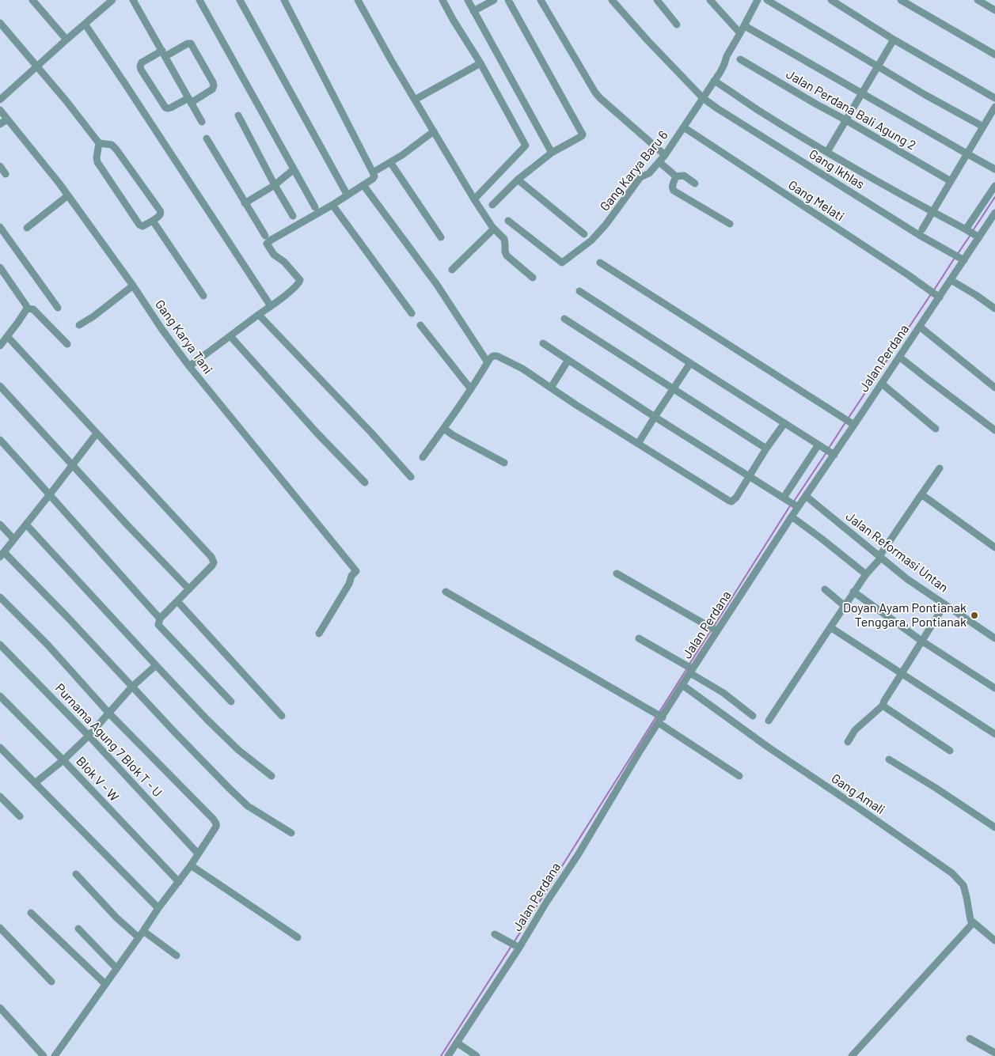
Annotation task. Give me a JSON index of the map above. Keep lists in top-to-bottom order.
{
  "streets": {
    "street": [
      "Jalan Perdana Bali Agung 2",
      "Gang Ikhlas",
      "Gang Karya Baru 6",
      "Gang Melati",
      "Gang Karya Tani",
      "Jalan Perdana",
      "Jalan Reformasi Untan",
      "Purnama Agung 7 Blok T - U",
      "Blok V - W",
      "Gang Amali"
    ]
  },
  "crossings": [
    ["Gang Ikhlas", "Gang Karya Baru 6"],
    ["Gang Ikhlas", "Jalan Perdana"],
    ["Gang Karya Baru 6", "Gang Melati"],
    ["Gang Melati", "Jalan Perdana"],
    ["Jalan Perdana", "Jalan Reformasi Untan"],
    ["Jalan Perdana", "Gang Amali"]
  ],
  "places": ["Doyan Ayam Pontianak Tenggara, Pontianak"]
}
